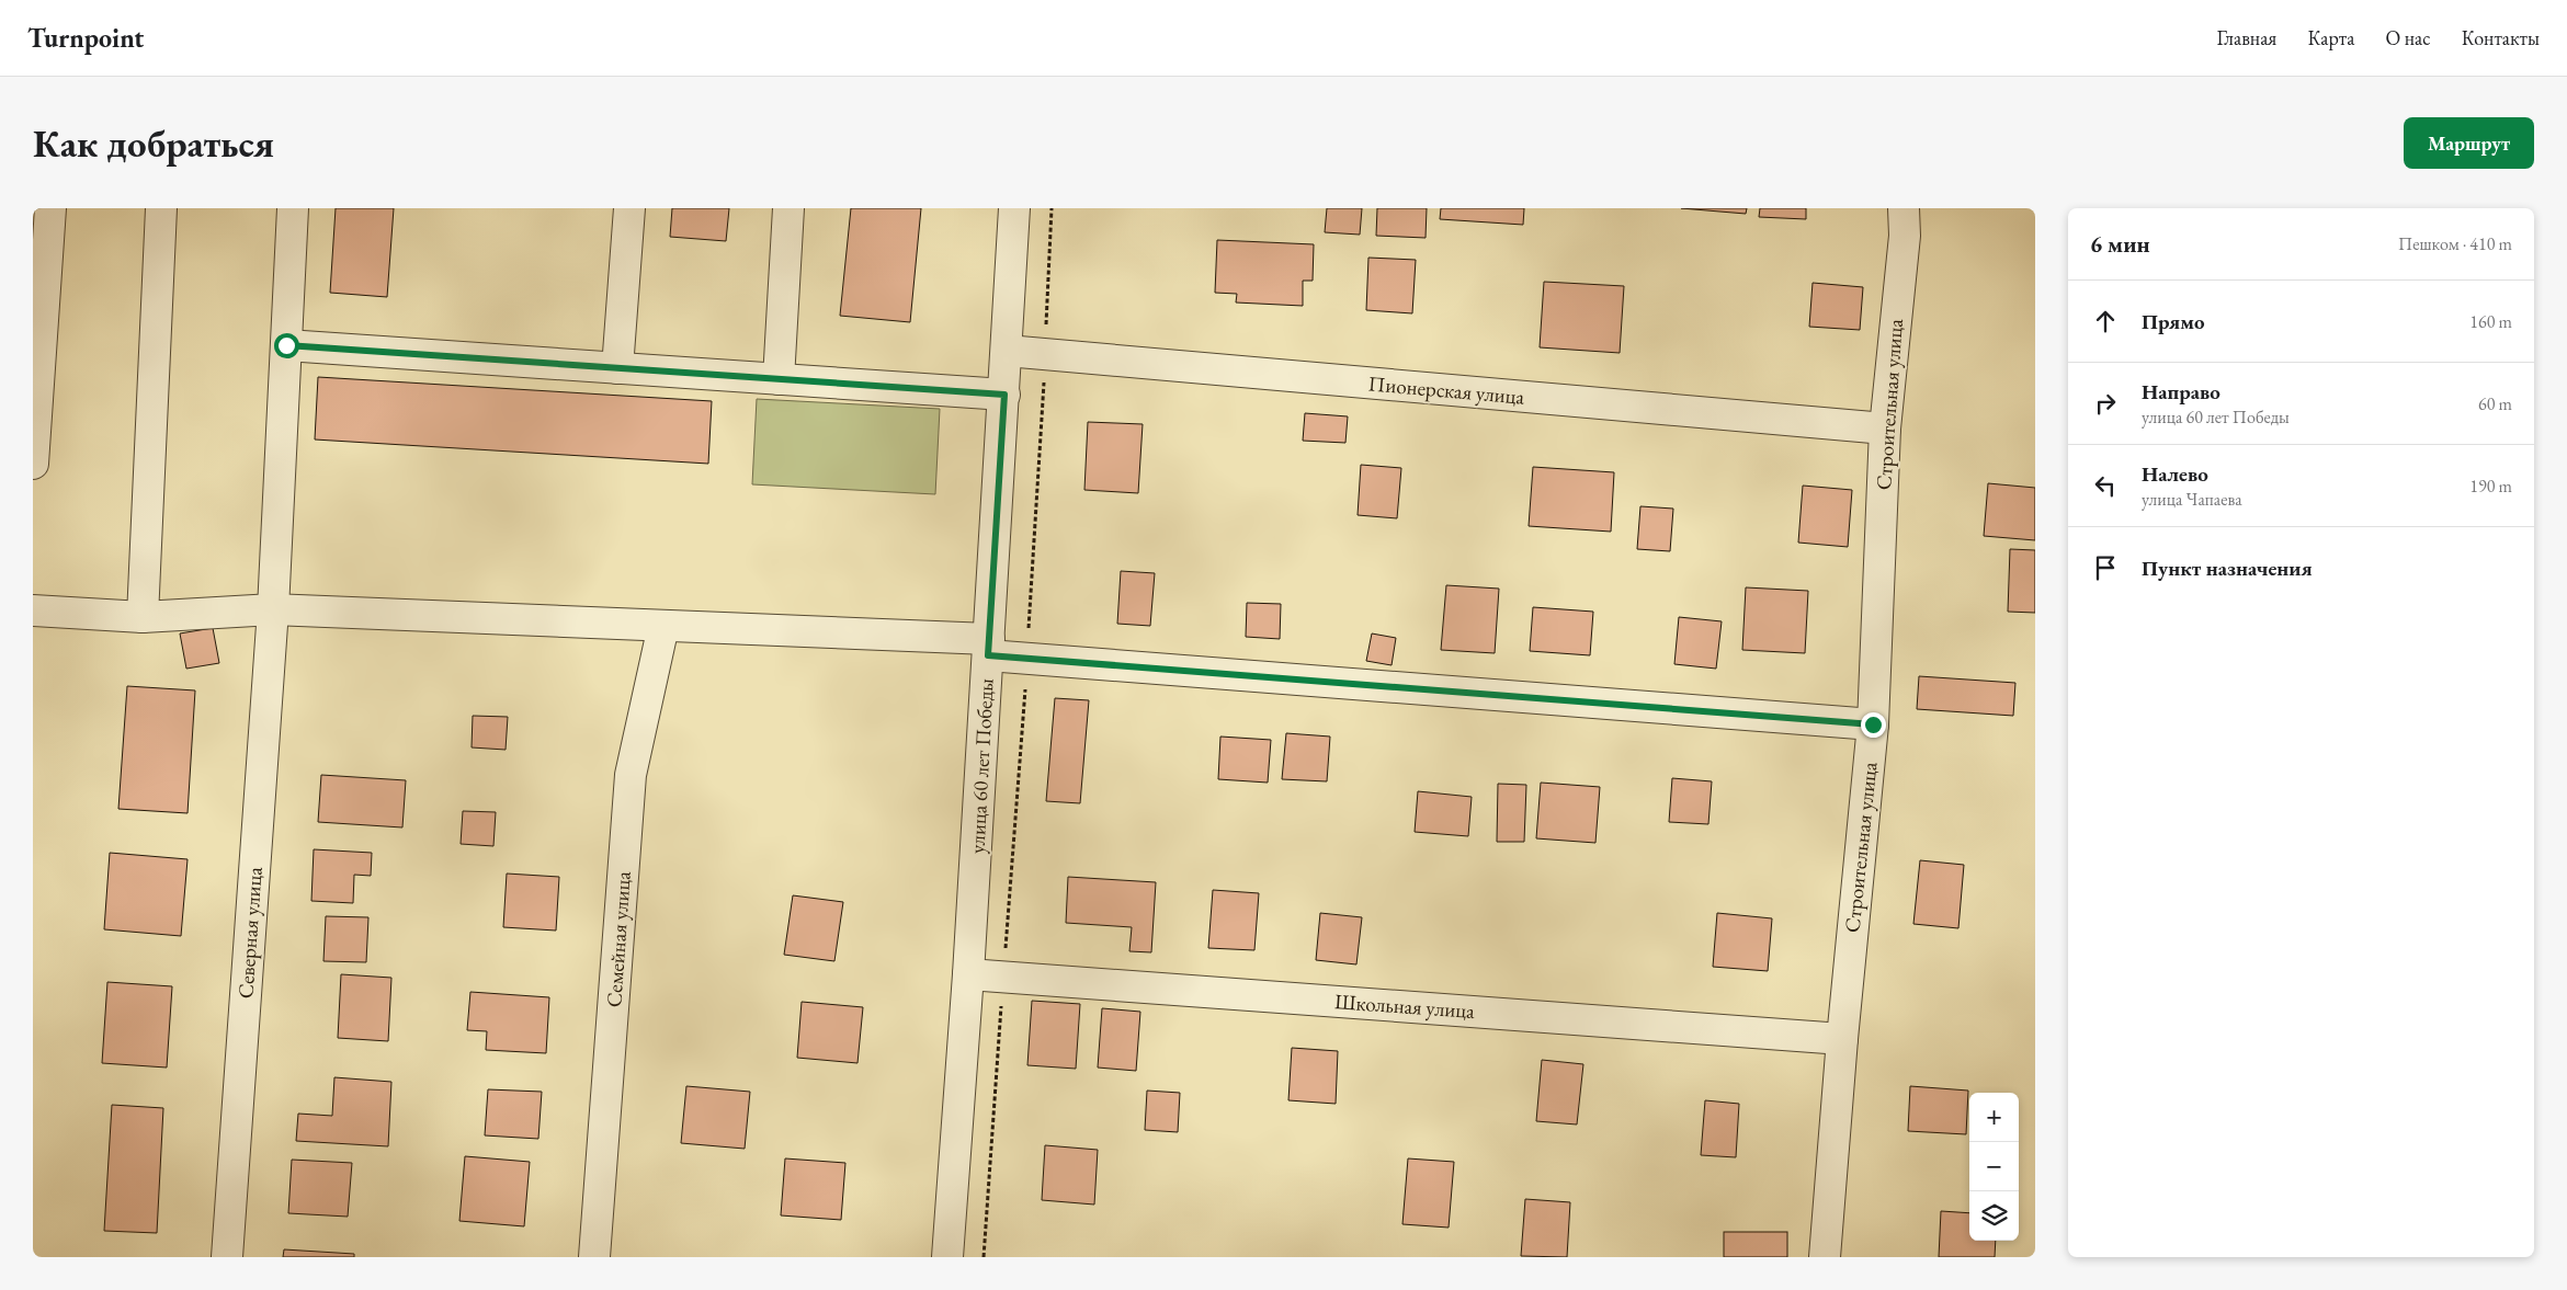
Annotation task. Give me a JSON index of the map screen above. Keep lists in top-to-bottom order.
{
  "streets": {
    "street": [
      "Пионерская улица",
      "Строительная улица",
      "улица 60 лет Победы",
      "Северная улица",
      "Семейная улица",
      "Школьная улица"
    ]
  },
  "crossings": [
    ["Пионерская улица", "Строительная улица"],
    ["Пионерская улица", "улица 60 лет Победы"],
    ["Строительная улица", "Школьная улица"],
    ["улица 60 лет Победы", "Школьная улица"]
  ],
  "page": {
    "header": "Turnpoint",
    "nav": [
      "Главная",
      "Карта",
      "О нас",
      "Контакты"
    ],
    "buttons": "Маршрут",
    "title": "Как добраться",
    "heading": ["6 мин", "Пешком · 410 m"],
    "list": [
      ["Прямо", "160 m"],
      ["Направо", "улица 60 лет Победы", "60 m"],
      ["Налево", "улица Чапаева", "190 m"],
      "Пункт назначения"
    ],
    "map_buttons": ["+", "−"]
  }
}
